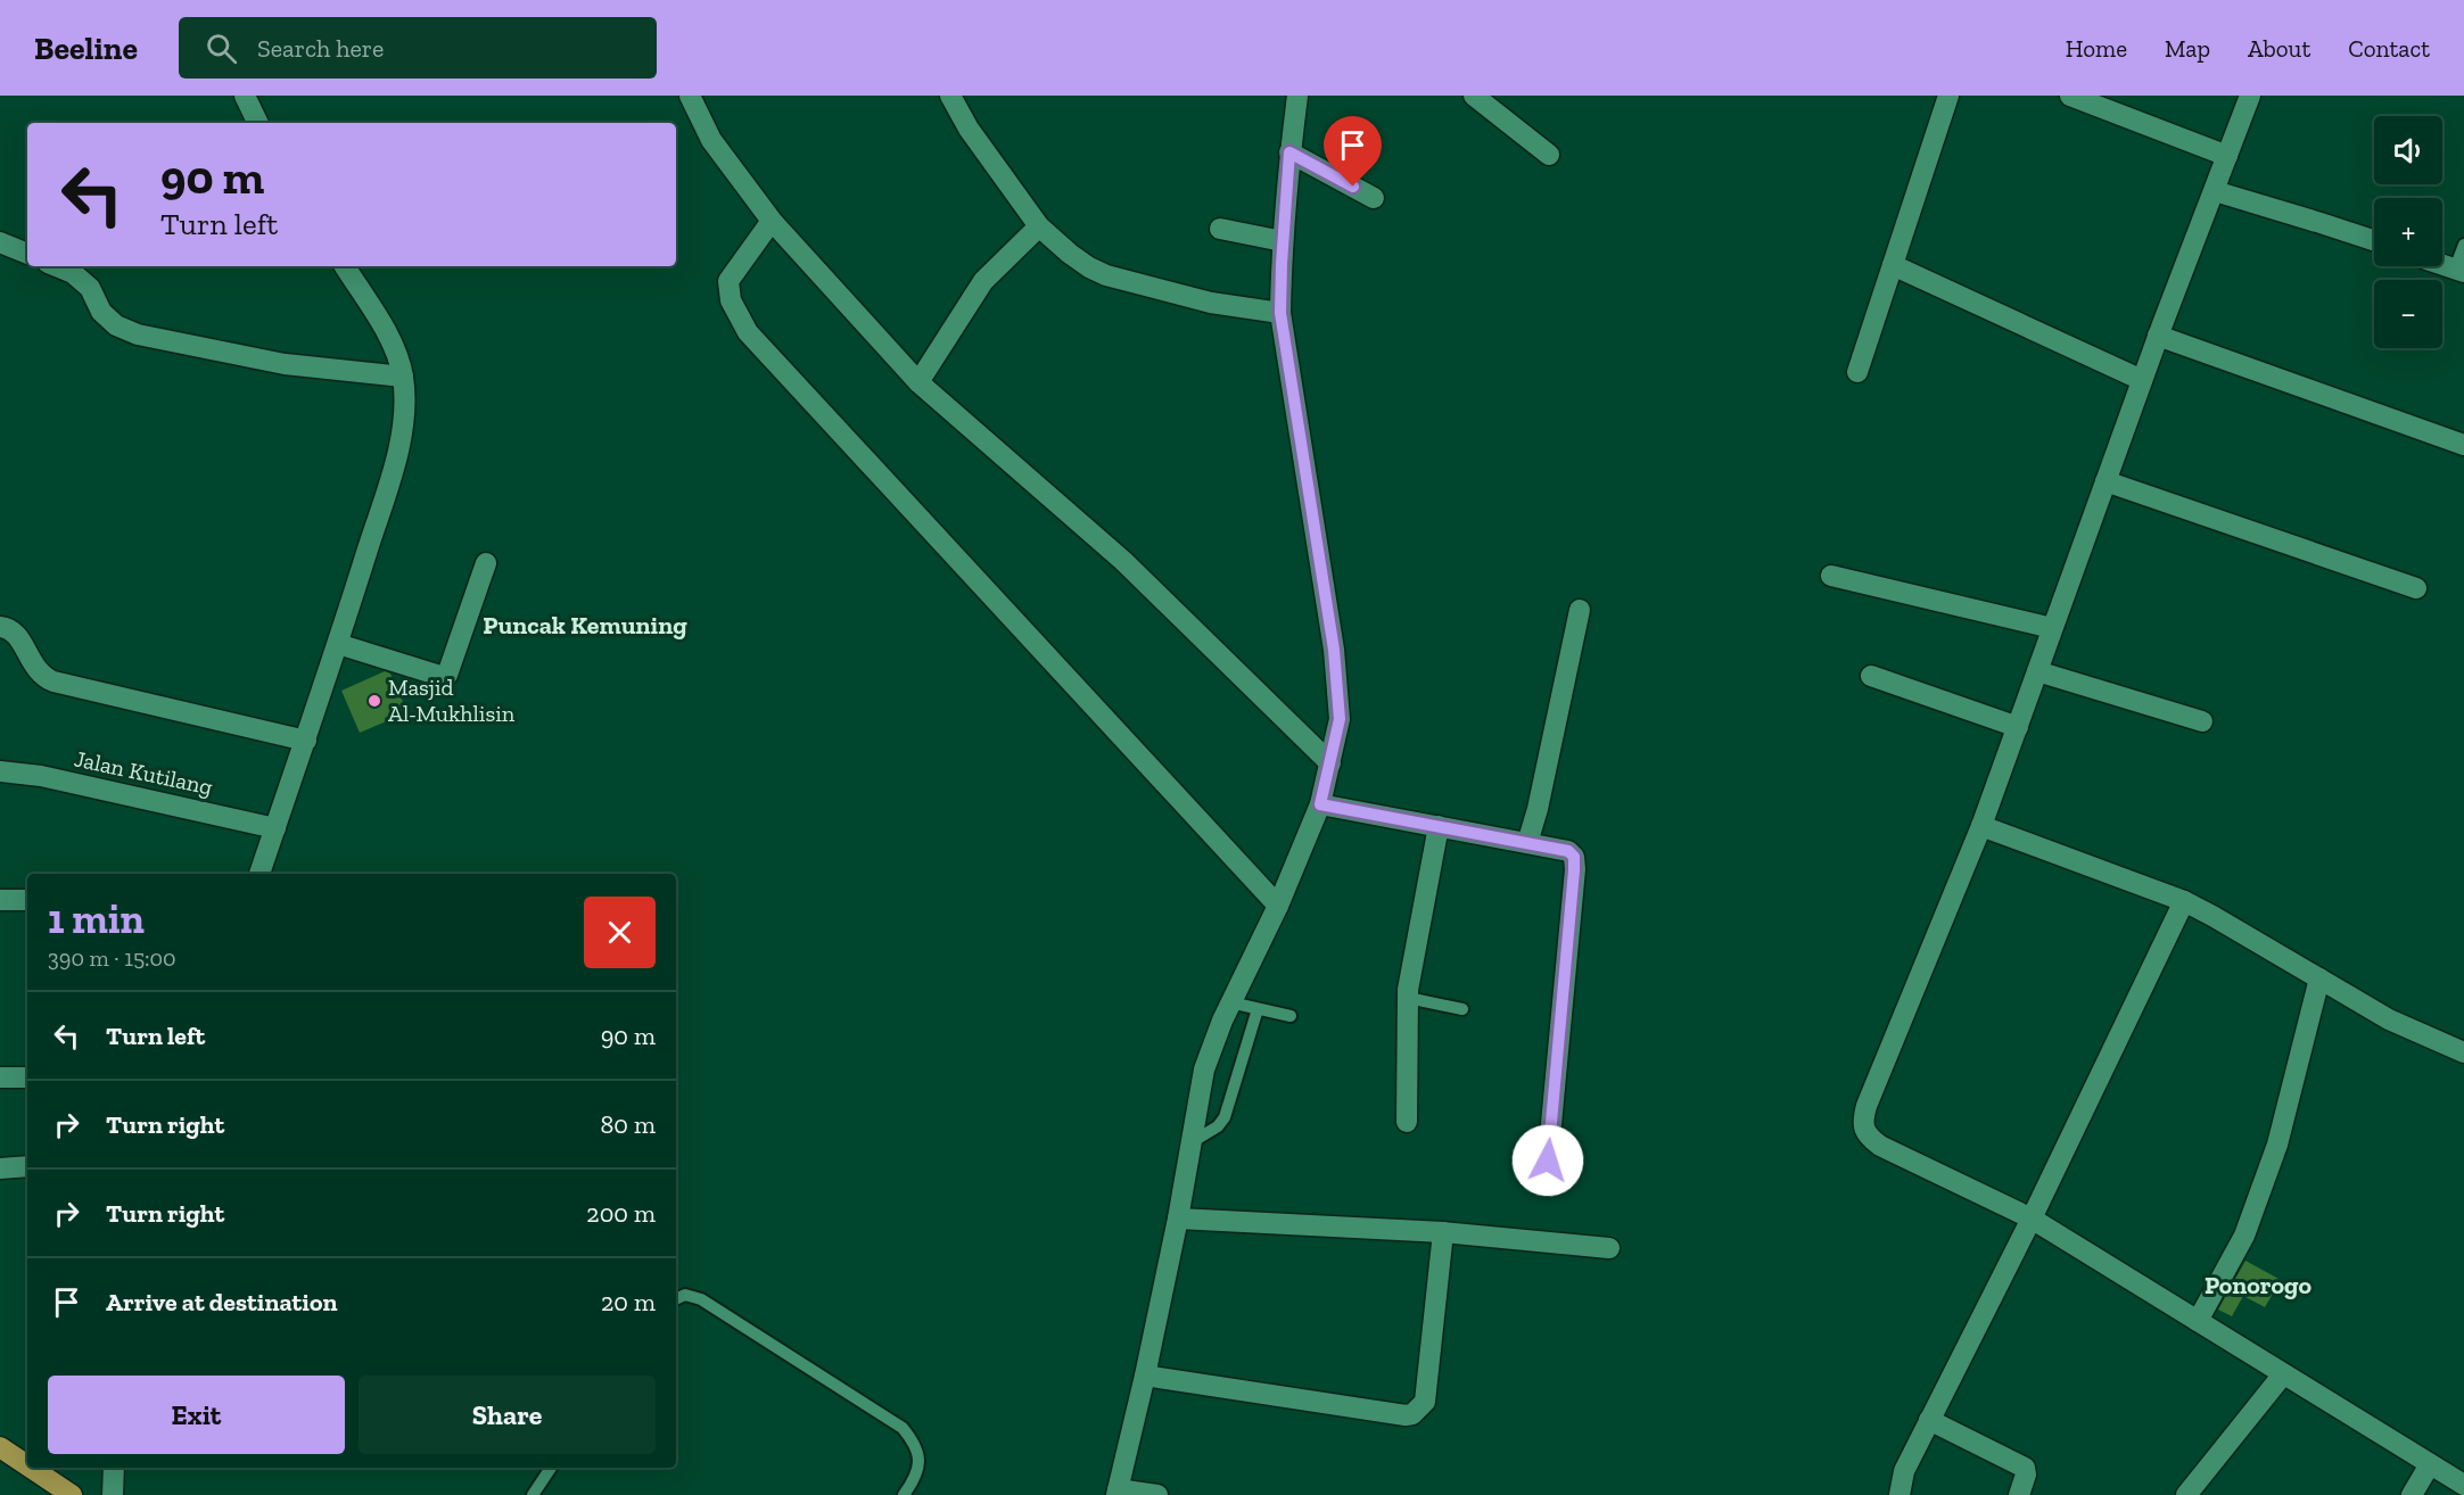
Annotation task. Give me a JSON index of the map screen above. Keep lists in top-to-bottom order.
{
  "streets": {
    "street": ["Jalan Kutilang"]
  },
  "districts": ["Puncak Kemuning", "Ponorogo"],
  "places": ["Masjid Al-Mukhlisin"],
  "page": {
    "header": "Beeline",
    "search": "Search here",
    "nav": [
      "Home",
      "Map",
      "About",
      "Contact"
    ],
    "map_buttons": ["+", "−"],
    "turn": ["90 m", "Turn left"],
    "heading": ["1 min", "390 m · 15:00"],
    "list": [
      {
        "name": "Turn left",
        "value": "90 m"
      },
      {
        "name": "Turn right",
        "value": "80 m"
      },
      {
        "name": "Turn right",
        "value": "200 m"
      },
      {
        "name": "Arrive at destination",
        "value": "20 m"
      }
    ],
    "buttons": ["Exit", "Share"]
  }
}
